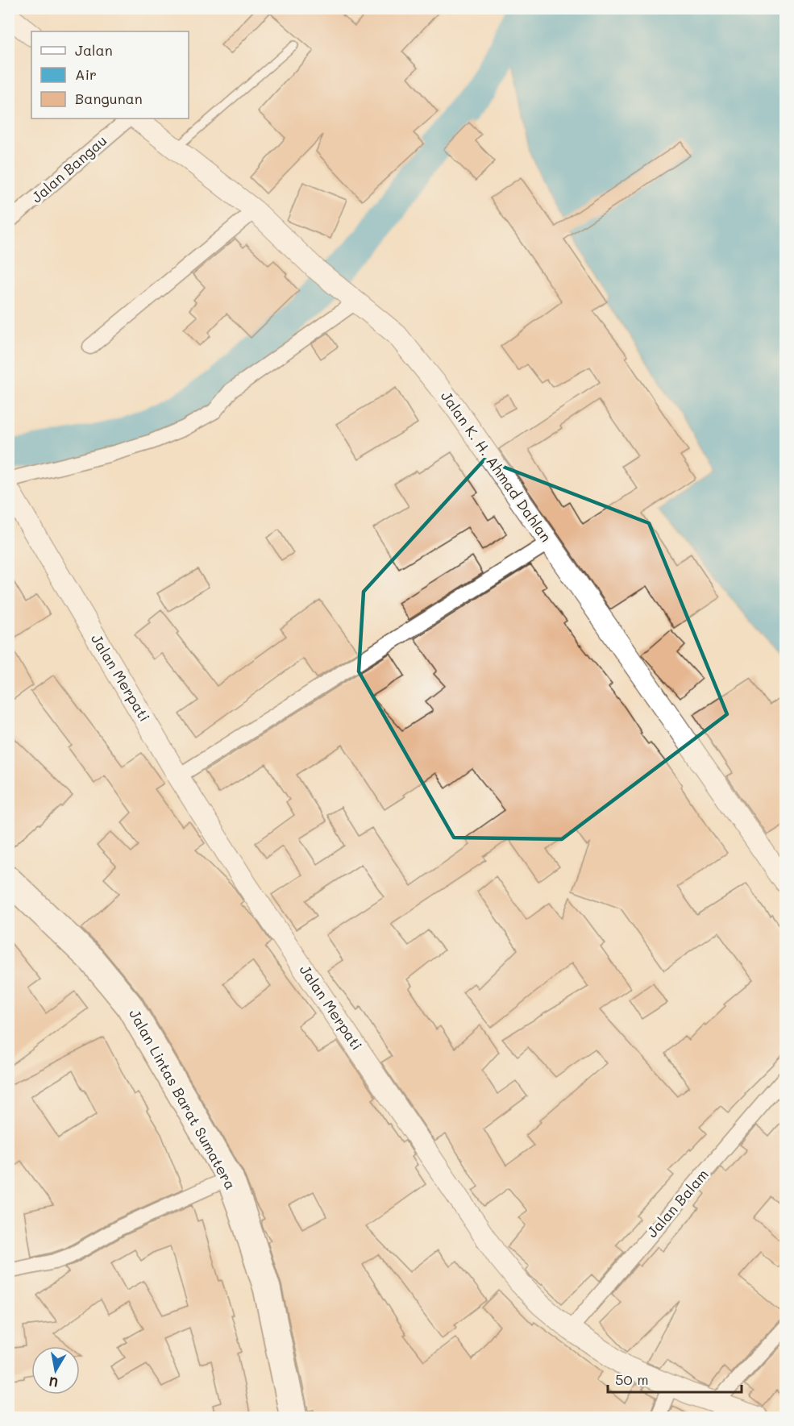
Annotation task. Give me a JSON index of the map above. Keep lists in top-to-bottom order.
{
  "streets": {
    "highway": ["Jalan Lintas Barat Sumatera"],
    "street": [
      "Jalan Bangau",
      "Jalan K. H. Ahmad Dahlan",
      "Jalan Merpati",
      "Jalan Balam"
    ]
  },
  "crossings": [
    ["Jalan Merpati", "Jalan Balam"]
  ],
  "legend": ["Jalan", "Air", "Bangunan"],
  "scale_bar": "50 m",
  "north": "bottom"
}
